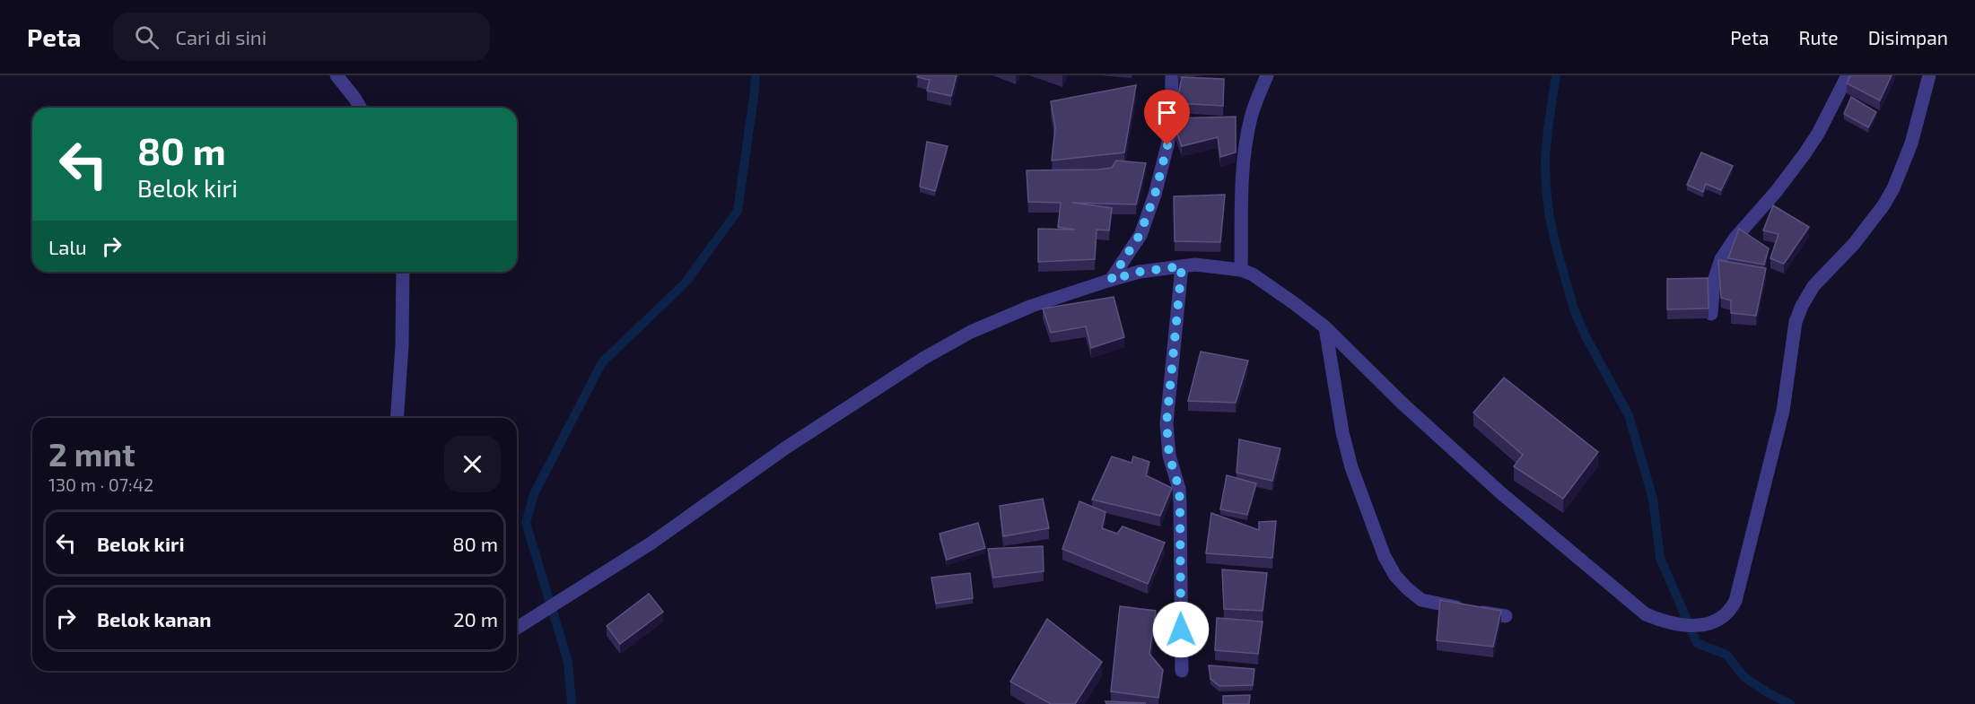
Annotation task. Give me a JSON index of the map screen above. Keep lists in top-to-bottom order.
{
  "page": {
    "header": "Peta",
    "search": "Cari di sini",
    "nav": ["Peta", "Rute", "Disimpan"],
    "turn": ["80 m", "Belok kiri"],
    "then": "Lalu",
    "heading": ["2 mnt", "130 m · 07:42"],
    "list": [
      {
        "name": "Belok kiri",
        "value": "80 m"
      },
      {
        "name": "Belok kanan",
        "value": "20 m"
      }
    ]
  }
}
